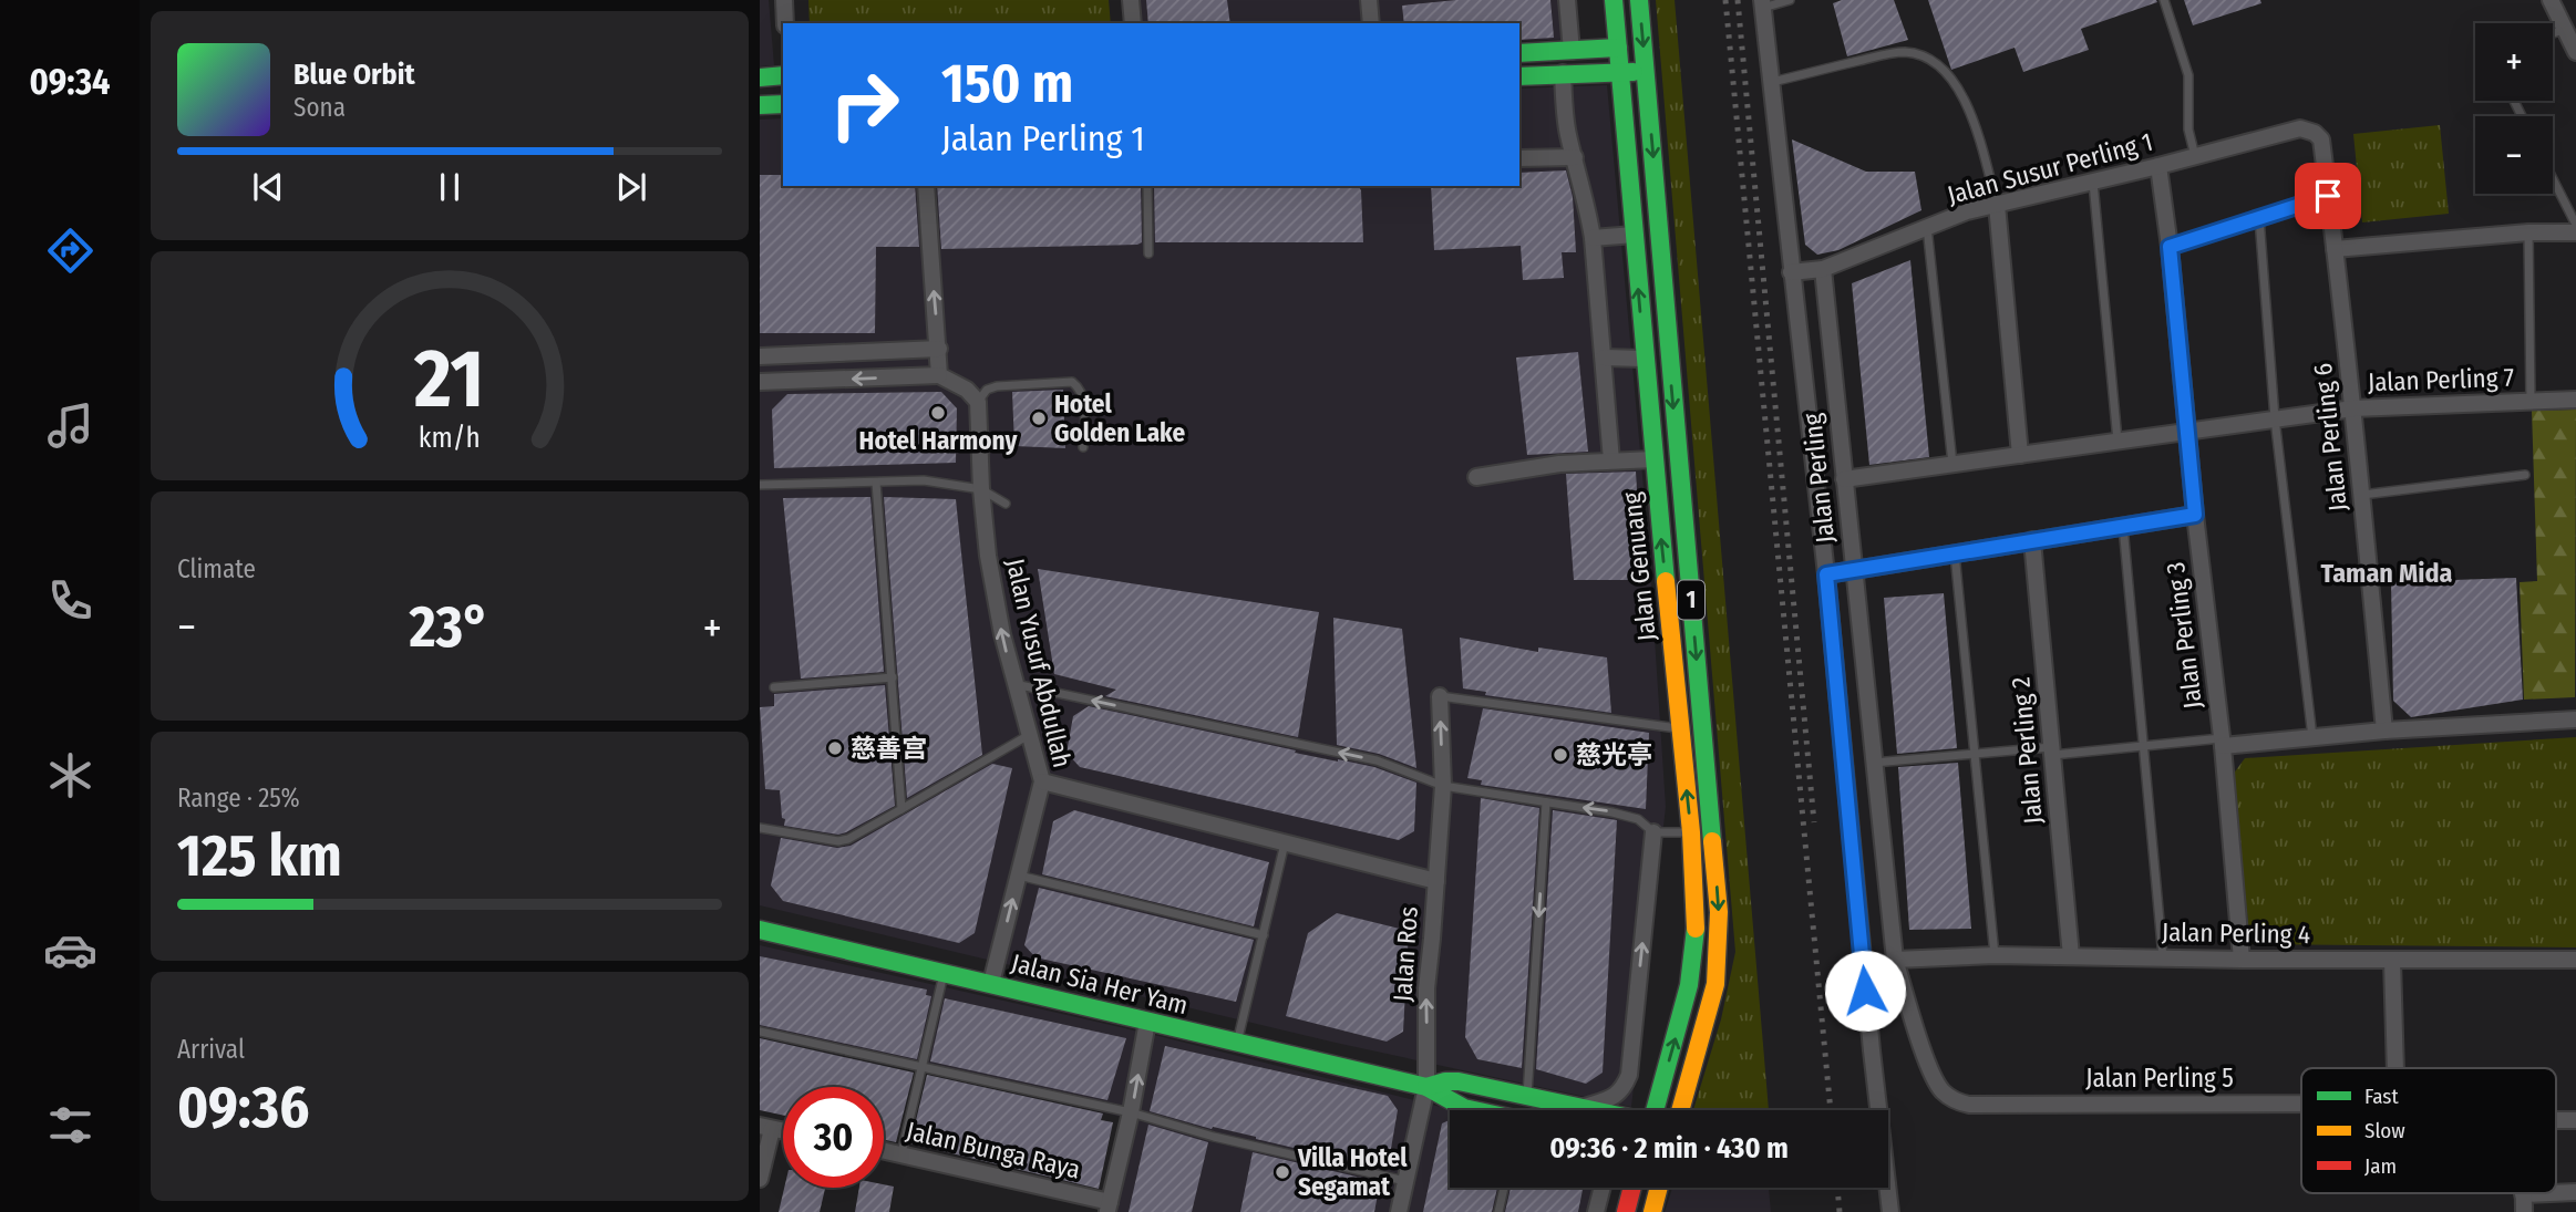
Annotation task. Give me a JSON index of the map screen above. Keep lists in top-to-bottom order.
{
  "streets": {
    "main road": ["Jalan Genuang", "1", "Jalan Sia Her Yam"],
    "street": [
      "Jalan Susur Perling 1",
      "Jalan Perling 7",
      "Jalan Perling 6",
      "Jalan Perling",
      "Jalan Perling 3",
      "Jalan Yusuf Abdullah",
      "Jalan Perling 2",
      "Jalan Perling 4",
      "Jalan Ros",
      "Jalan Perling 5",
      "Jalan Bunga Raya"
    ]
  },
  "crossings": [
    ["Jalan Susur Perling 1", "Jalan Perling 6"],
    ["Jalan Susur Perling 1", "Jalan Perling"],
    ["Jalan Susur Perling 1", "Jalan Perling 3"],
    ["Jalan Perling 7", "Jalan Perling 6"],
    ["Jalan Perling 7", "Jalan Perling"],
    ["Jalan Perling 7", "Jalan Perling 3"],
    ["Jalan Perling", "Jalan Perling 4"],
    ["Jalan Perling", "Jalan Perling 5"],
    ["Jalan Perling 3", "Jalan Perling 4"],
    ["Jalan Yusuf Abdullah", "Jalan Sia Her Yam"],
    ["Jalan Perling 2", "Jalan Perling 4"],
    ["Jalan Perling 4", "Jalan Perling 5"],
    ["Jalan Ros", "Jalan Sia Her Yam"]
  ],
  "one_way": ["Jalan Yusuf Abdullah", "Jalan Ros"],
  "districts": ["Taman Mida"],
  "places": [
    "Hotel Harmony",
    "Hotel Golden Lake",
    "慈善宫",
    "慈光亭",
    "Villa Hotel Segamat"
  ],
  "legend": ["Fast", "Slow", "Jam"],
  "page": {
    "tabs": "09:34",
    "map_buttons": ["+", "−"],
    "turn": ["150 m", "Jalan Perling 1"],
    "song": ["Blue Orbit", "Sona"],
    "tile": [
      "Climate",
      ["Range · 25%", "125 km"],
      ["Arrival", "09:36"]
    ],
    "heat": ["−", "23°", "+"],
    "limit": "30",
    "trip": "09:36 · 2 min · 430 m",
    "gauge": ["21", "km/h"]
  }
}
